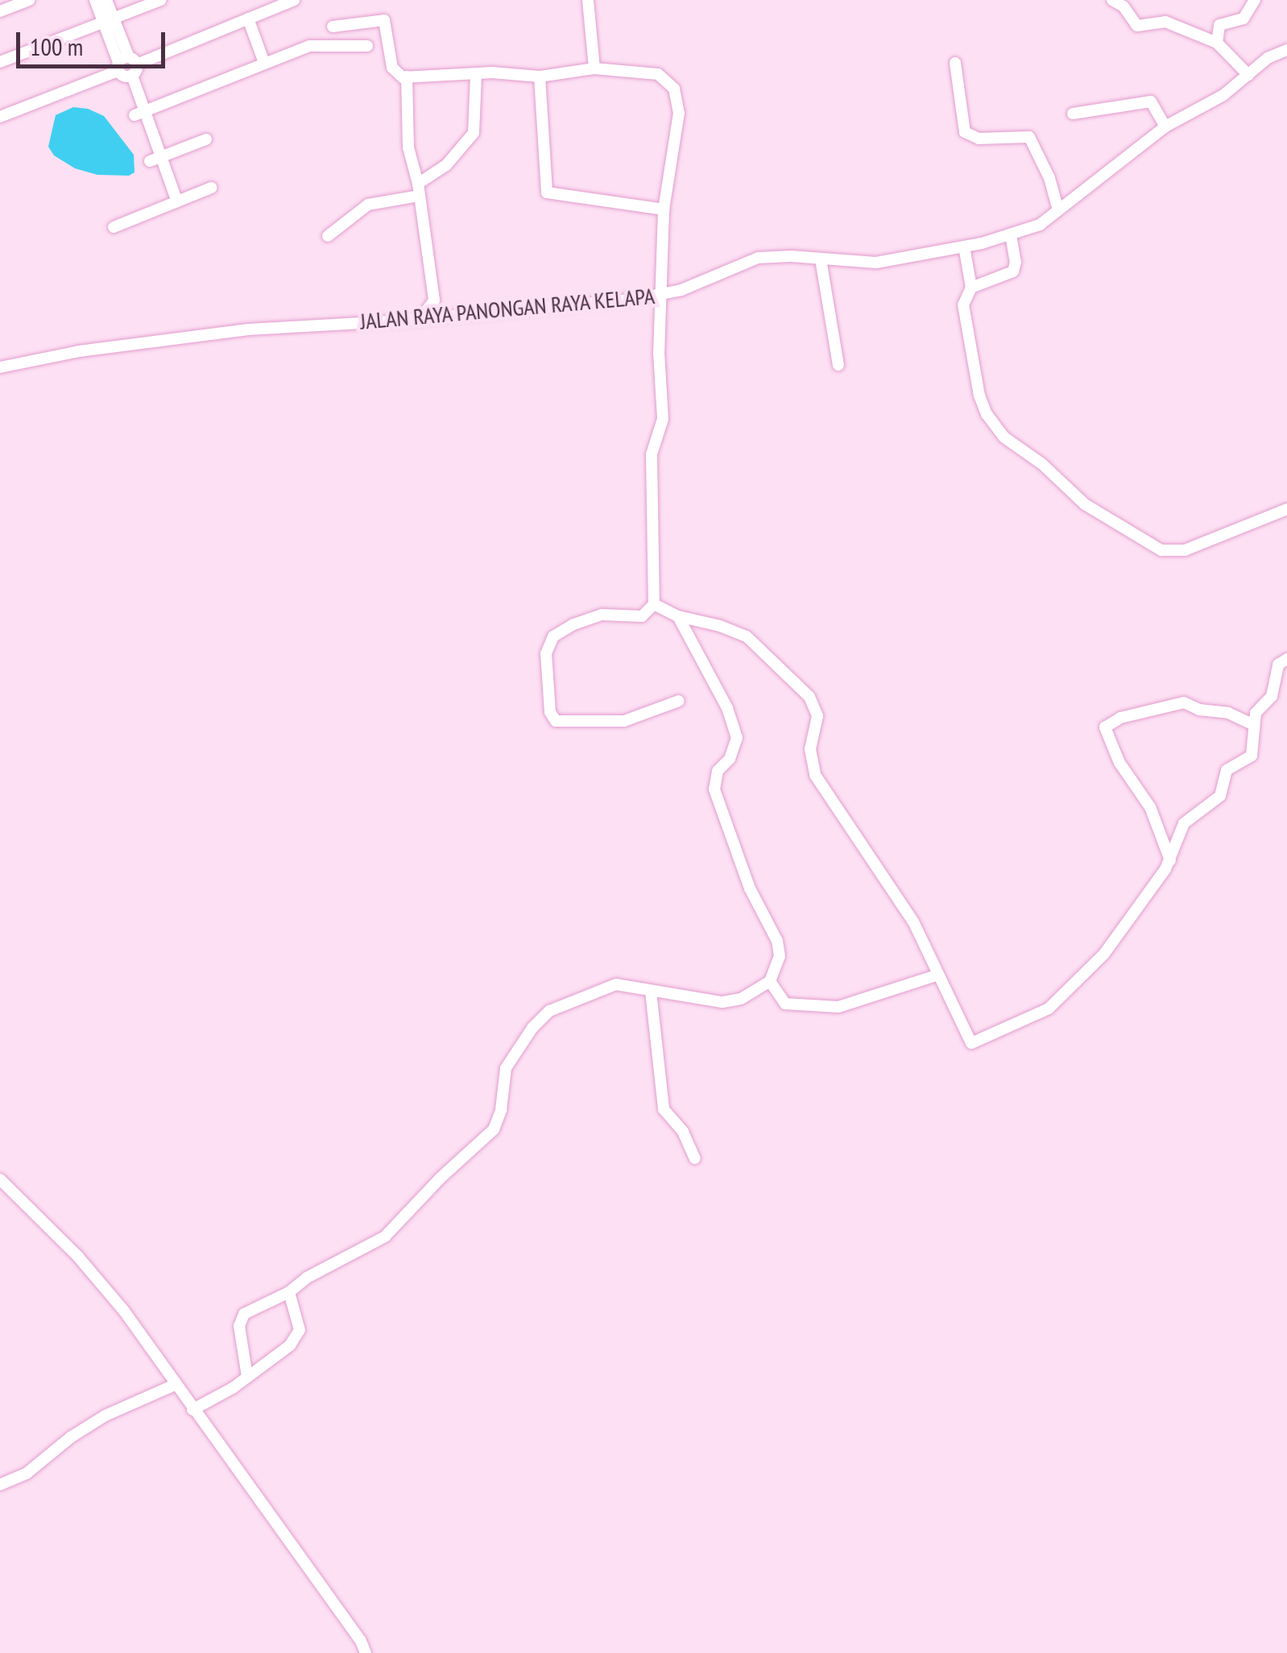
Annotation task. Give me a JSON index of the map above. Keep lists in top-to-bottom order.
{
  "streets": {
    "street": ["JALAN RAYA PANONGAN RAYA KELAPA"]
  },
  "scale_bar": "100 m"
}
